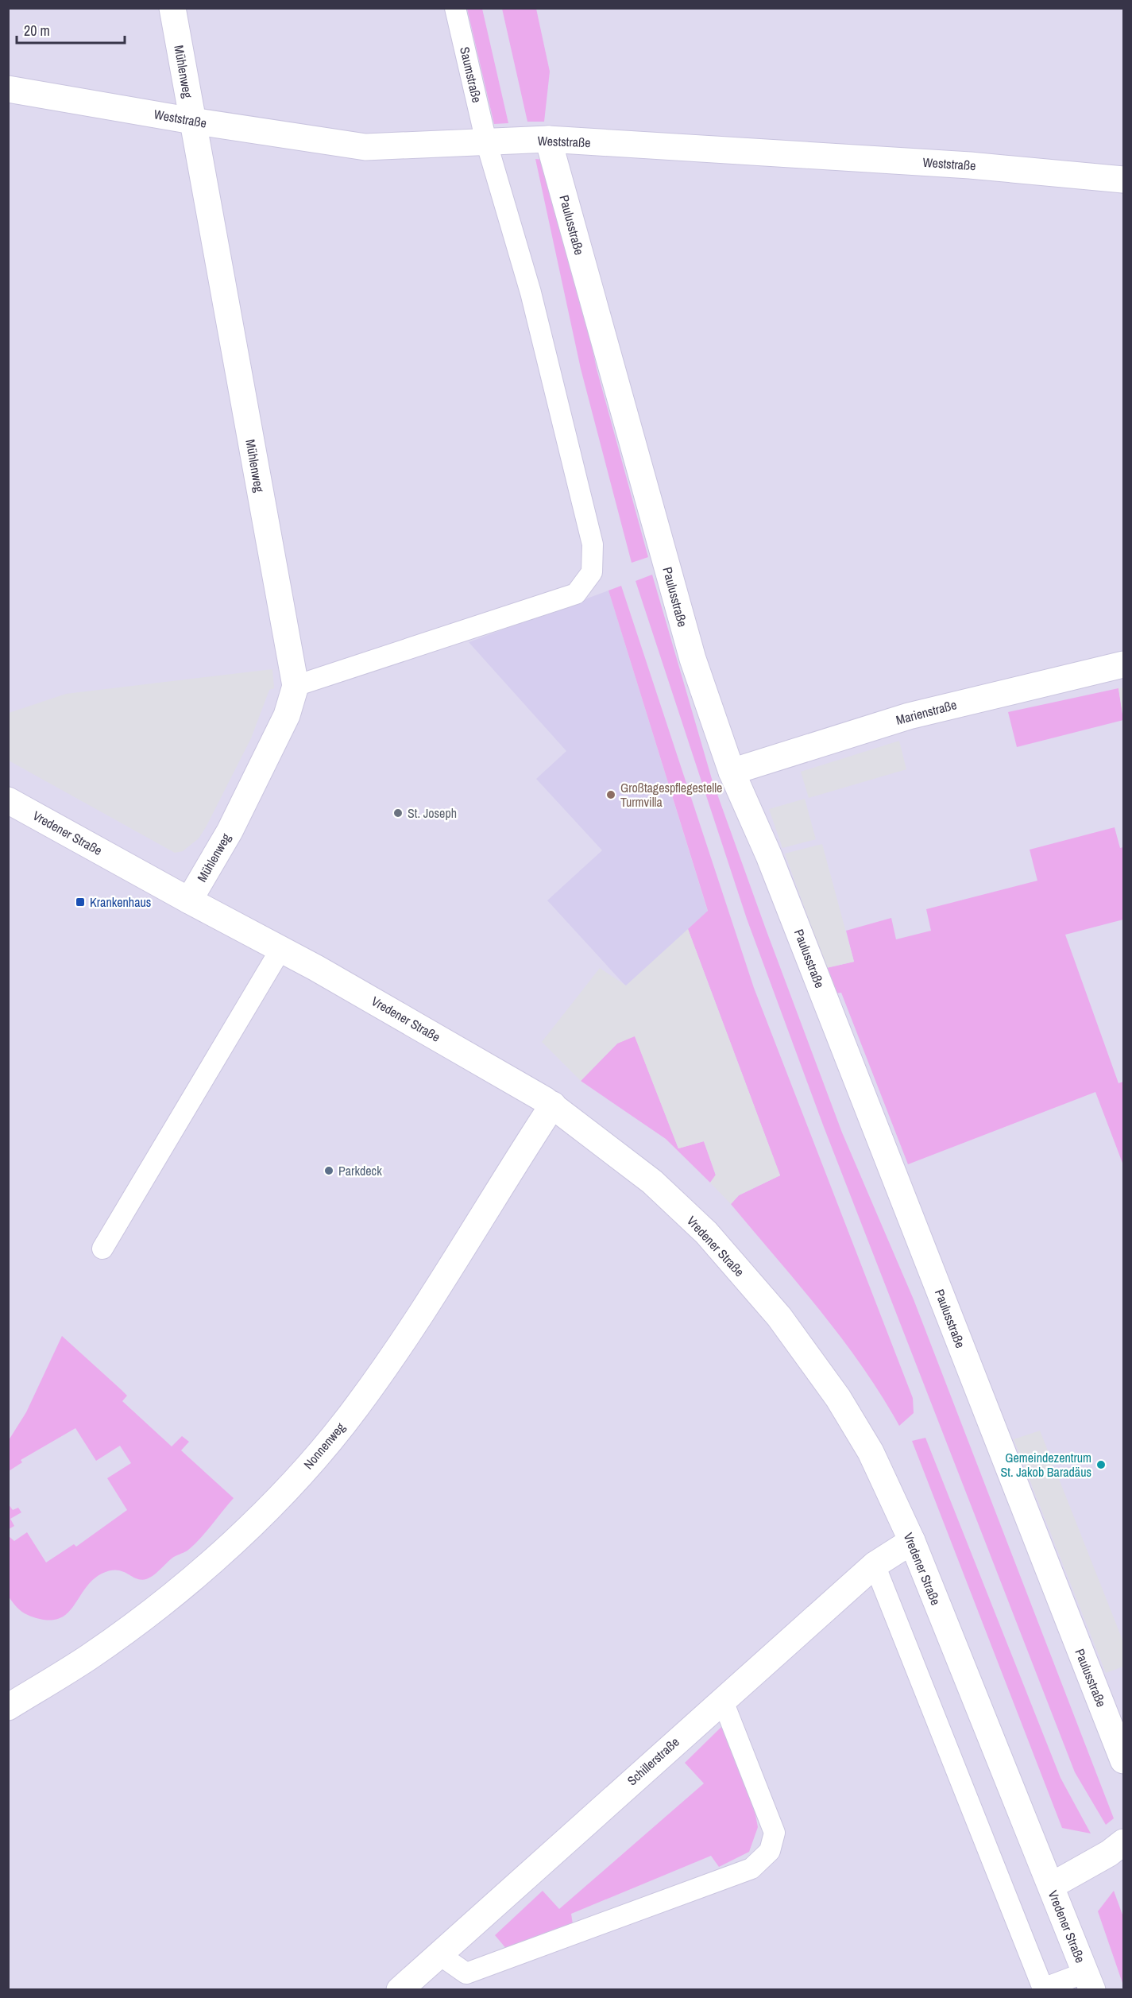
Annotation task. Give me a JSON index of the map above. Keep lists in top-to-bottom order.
{
  "streets": {
    "street": [
      "Mühlenweg",
      "Weststraße",
      "Paulusstraße",
      "Marienstraße",
      "Vredener Straße",
      "Nonnenweg",
      "Schillerstraße"
    ],
    "lane": ["Saumstraße"]
  },
  "crossings": [
    ["Mühlenweg", "Saumstraße"],
    ["Mühlenweg", "Weststraße"],
    ["Mühlenweg", "Vredener Straße"],
    ["Saumstraße", "Weststraße"],
    ["Weststraße", "Paulusstraße"],
    ["Paulusstraße", "Marienstraße"],
    ["Vredener Straße", "Nonnenweg"],
    ["Vredener Straße", "Schillerstraße"]
  ],
  "places": {
    "other": [
      "Großtagespflegestelle Turmvilla",
      "St. Joseph",
      "Parkdeck",
      "Gemeindezentrum St. Jakob Baradäus"
    ],
    "transit": ["Krankenhaus"]
  },
  "scale_bar": "20 m"
}
